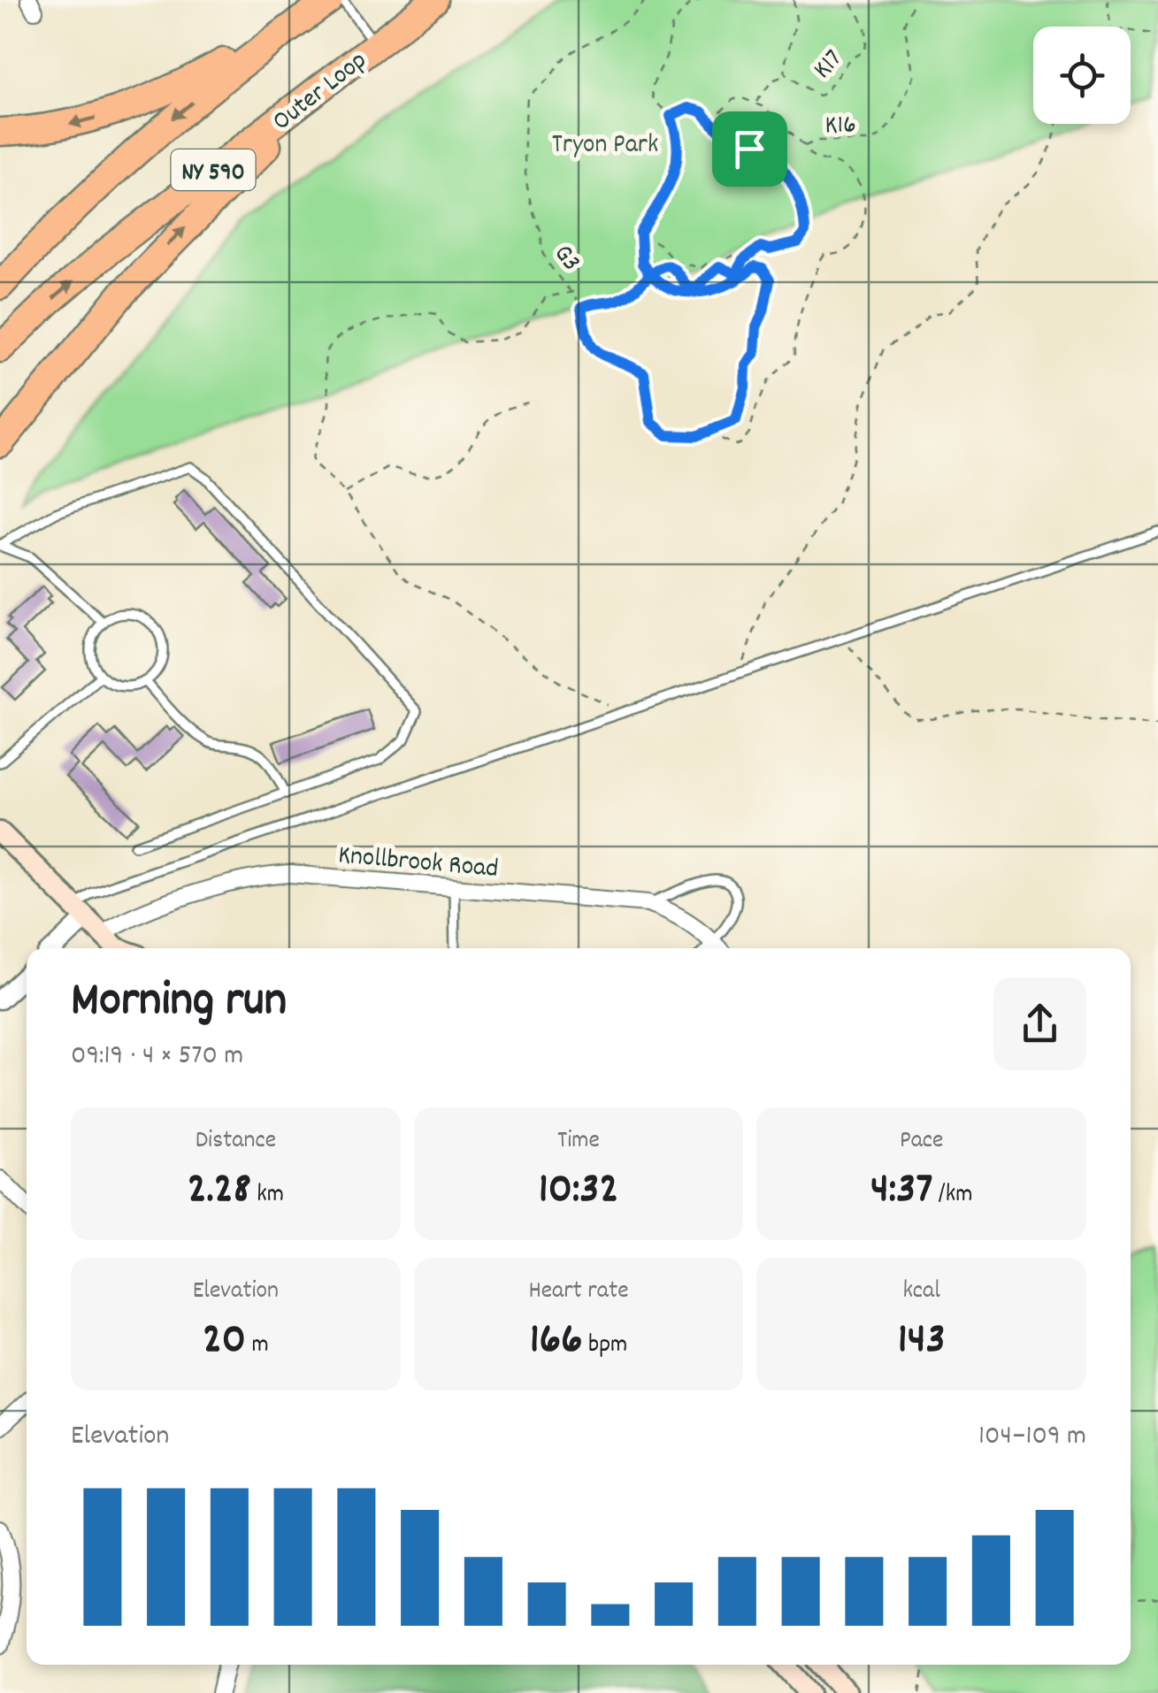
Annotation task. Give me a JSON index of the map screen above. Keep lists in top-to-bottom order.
{
  "streets": {
    "highway": ["Outer Loop", "NY 590"],
    "street": ["Knollbrook Road"],
    "path": ["K17", "K16", "G3"]
  },
  "parks": ["Tryon Park"],
  "page": {
    "heading": ["Morning run", "09:19 · 4 × 570 m"],
    "stats": [
      ["Distance", "2.28 km"],
      ["Time", "10:32"],
      ["Pace", "4:37 /km"],
      ["Elevation", "20 m"],
      ["Heart rate", "166 bpm"],
      ["kcal", "143"]
    ],
    "chart": ["Elevation", "104–109 m"]
  }
}
